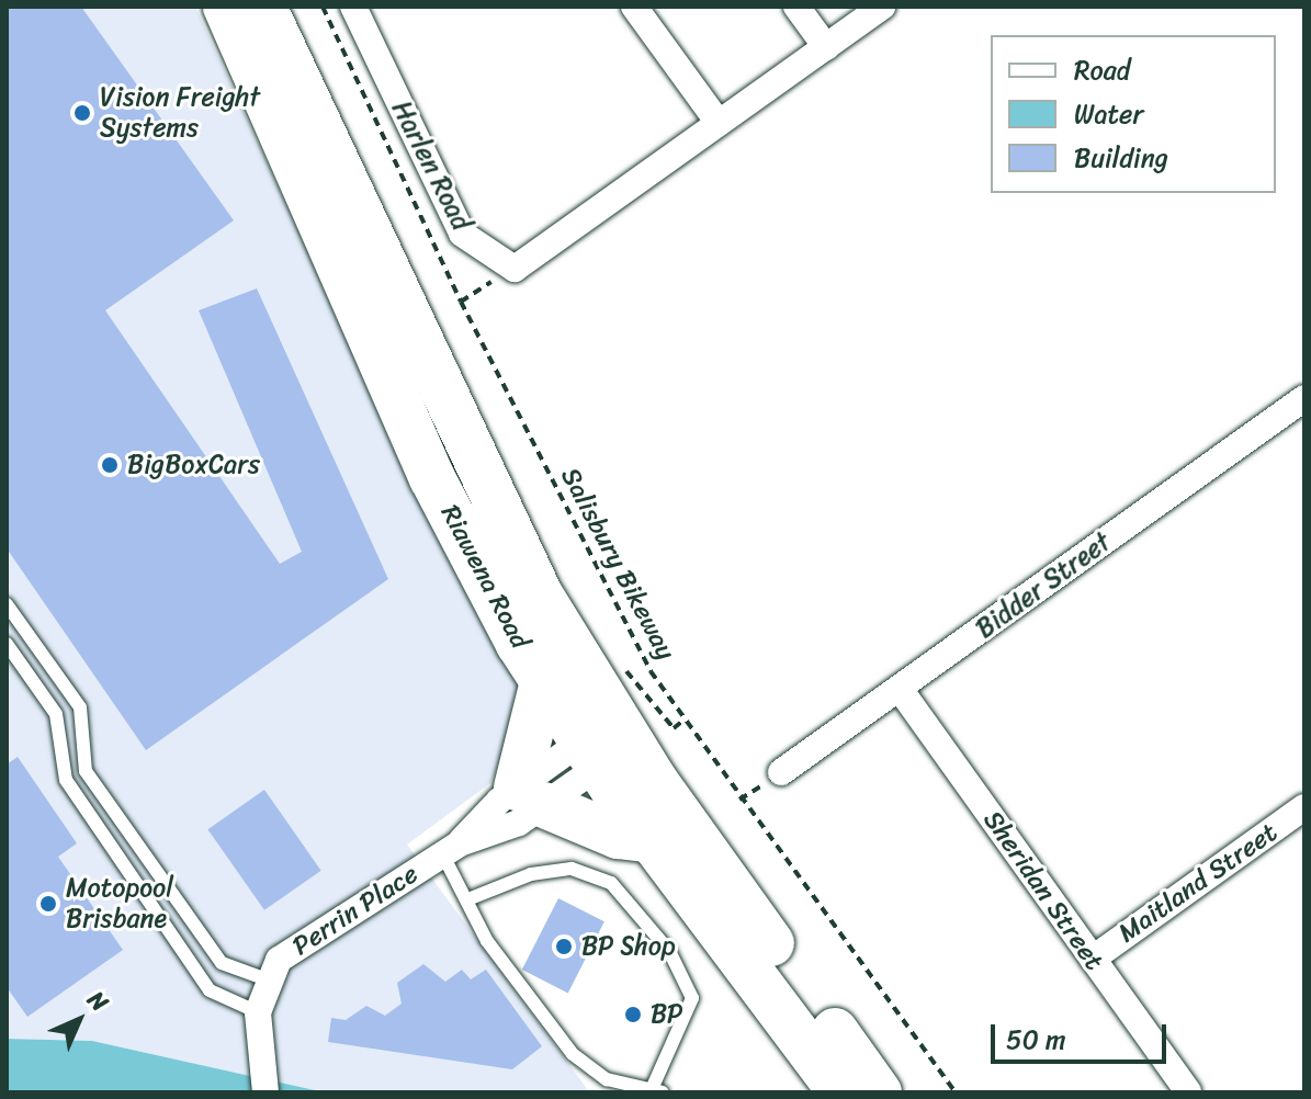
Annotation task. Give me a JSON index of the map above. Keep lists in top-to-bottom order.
{
  "streets": {
    "highway": ["Riawena Road"],
    "street": [
      "Harlen Road",
      "Bidder Street",
      "Maitland Street",
      "Sheridan Street",
      "Perrin Place"
    ],
    "path": ["Salisbury Bikeway"]
  },
  "crossings": [
    ["Riawena Road", "Perrin Place"],
    ["Bidder Street", "Sheridan Street"],
    ["Maitland Street", "Sheridan Street"]
  ],
  "places": [
    "Vision Freight Systems",
    "BigBoxCars",
    "Motopool Brisbane",
    "BP Shop",
    "BP"
  ],
  "legend": ["Road", "Water", "Building"],
  "scale_bar": "50 m",
  "north": "top right"
}
